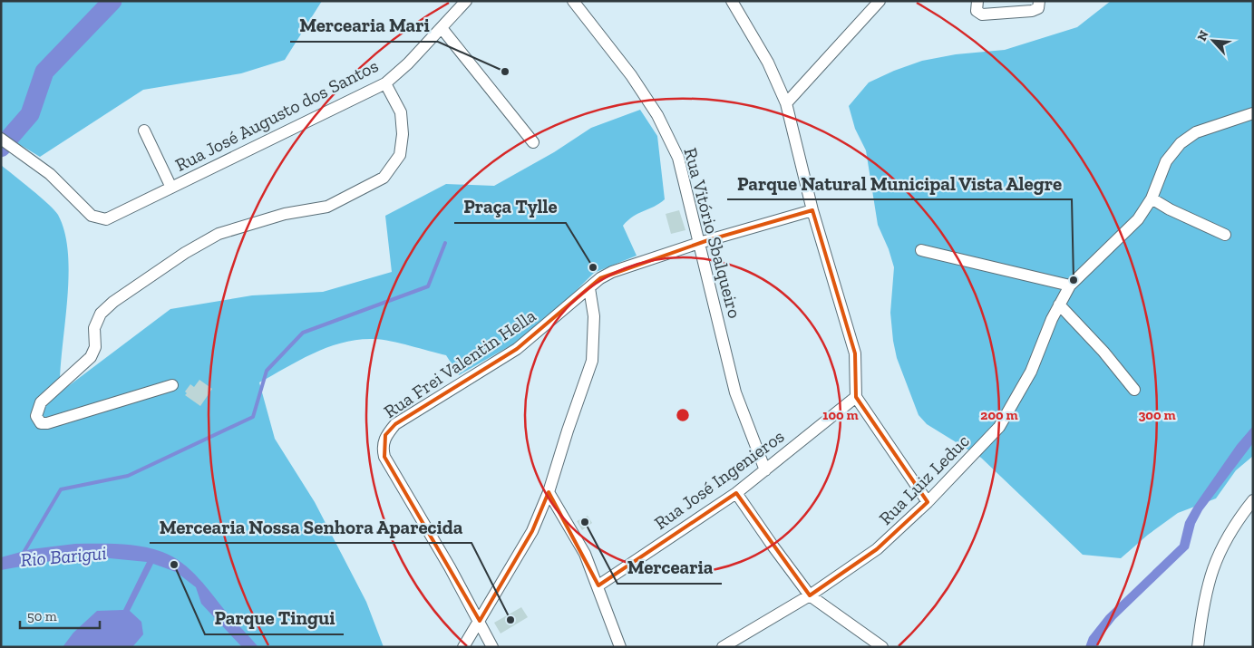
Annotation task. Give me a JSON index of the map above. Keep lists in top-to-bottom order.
{
  "streets": {
    "street": [
      "Rua José Augusto dos Santos",
      "Rua Vitório Sbalqueiro",
      "Rua Frei Valentin Hella",
      "Rua José Ingenieros",
      "Rua Luiz Leduc"
    ]
  },
  "crossings": [
    ["Rua Vitório Sbalqueiro", "Rua Frei Valentin Hella"],
    ["Rua Vitório Sbalqueiro", "Rua José Ingenieros"]
  ],
  "water": ["Rio Barigui"],
  "places": [
    "Mercearia Mari",
    "Praça Tylle",
    "Parque Natural Municipal Vista Alegre",
    "Mercearia",
    "Parque Tingui",
    "Mercearia Nossa Senhora Aparecida"
  ],
  "scale_bar": "50 m",
  "north": "top left",
  "rings": ["100 m", "200 m", "300 m"]
}
